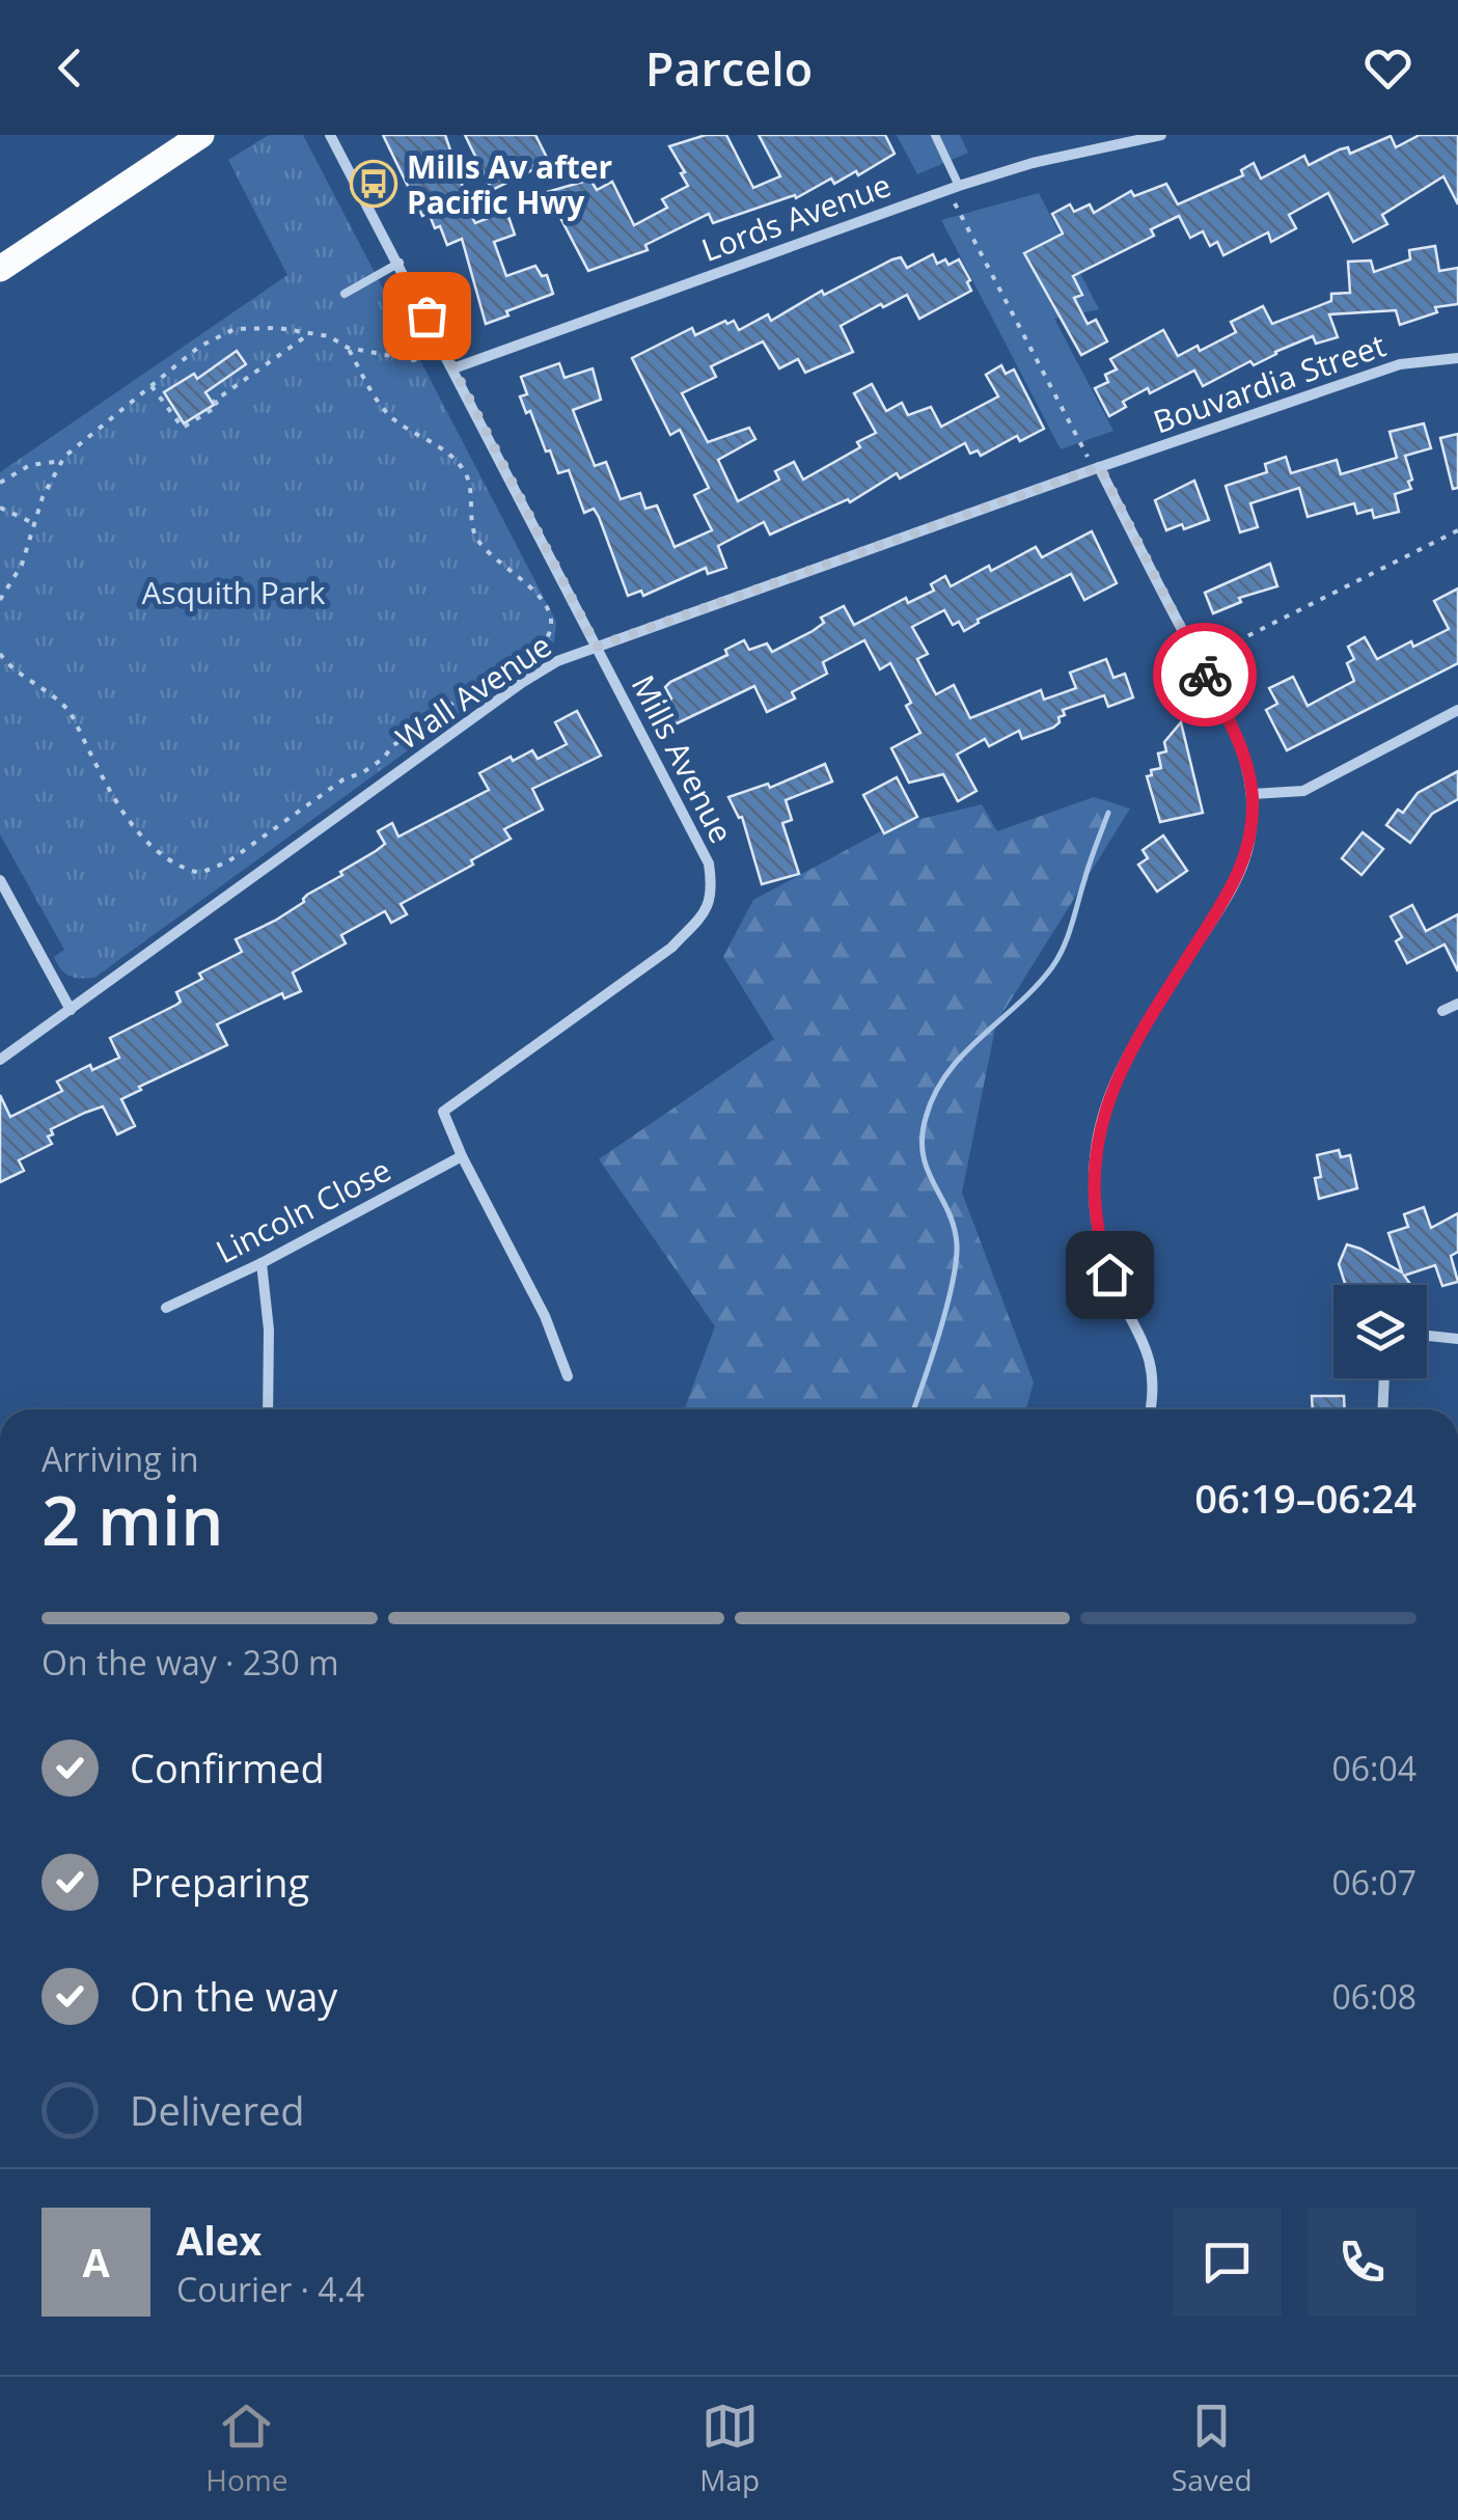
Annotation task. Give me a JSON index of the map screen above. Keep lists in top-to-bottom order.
{
  "streets": {
    "street": [
      "Lords Avenue",
      "Bouvardia Street",
      "Wall Avenue",
      "Mills Avenue",
      "Lincoln Close"
    ]
  },
  "crossings": [
    ["Lords Avenue", "Mills Avenue"],
    ["Bouvardia Street", "Wall Avenue"],
    ["Wall Avenue", "Mills Avenue"],
    ["Mills Avenue", "Lincoln Close"]
  ],
  "parks": ["Asquith Park"],
  "places": {
    "bus stop": ["Mills Av after Pacific Hwy"]
  },
  "page": {
    "header": "Parcelo",
    "heading": ["2 min", "Arriving in", "06:19–06:24"],
    "panel": ["Alex", "Courier · 4.4"],
    "bar": "On the way · 230 m",
    "list": [
      ["Confirmed", "06:04"],
      ["Preparing", "06:07"],
      ["On the way", "06:08"],
      "Delivered"
    ],
    "round": "A",
    "tabs": ["Home", "Map", "Saved"]
  }
}
